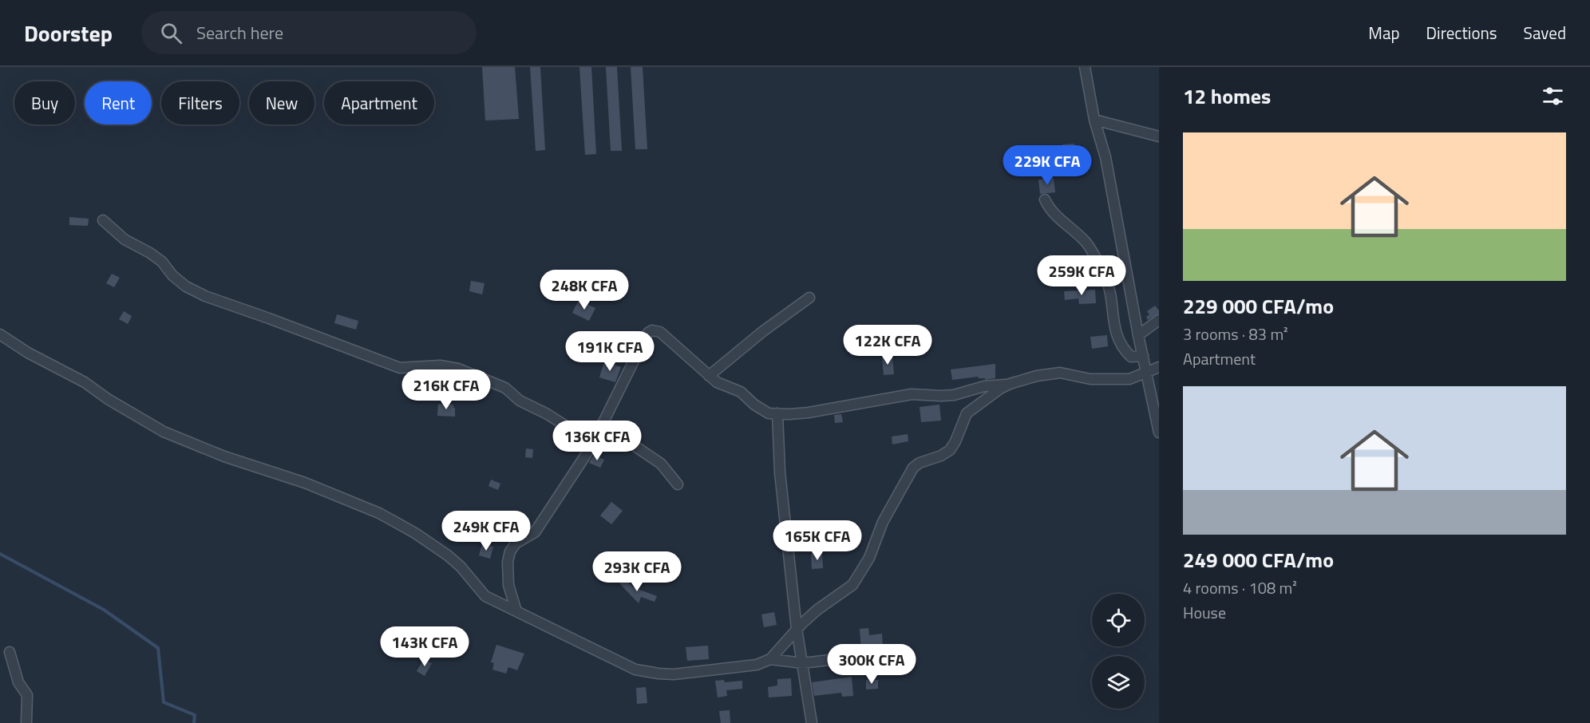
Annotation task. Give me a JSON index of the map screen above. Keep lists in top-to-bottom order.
{
  "page": {
    "header": "Doorstep",
    "search": "Search here",
    "nav": ["Map", "Directions", "Saved"],
    "heading": "12 homes",
    "chip": [
      "Buy",
      "Rent",
      "Filters",
      "New",
      "Apartment"
    ],
    "list": [
      {
        "name": "229 000 CFA/mo",
        "note": "3 rooms · 83 m² · Apartment"
      },
      {
        "name": "249 000 CFA/mo",
        "note": "4 rooms · 108 m² · House"
      }
    ],
    "price": [
      "229K CFA",
      "259K CFA",
      "248K CFA",
      "122K CFA",
      "191K CFA",
      "216K CFA",
      "136K CFA",
      "249K CFA",
      "165K CFA",
      "293K CFA",
      "143K CFA",
      "300K CFA"
    ]
  }
}
